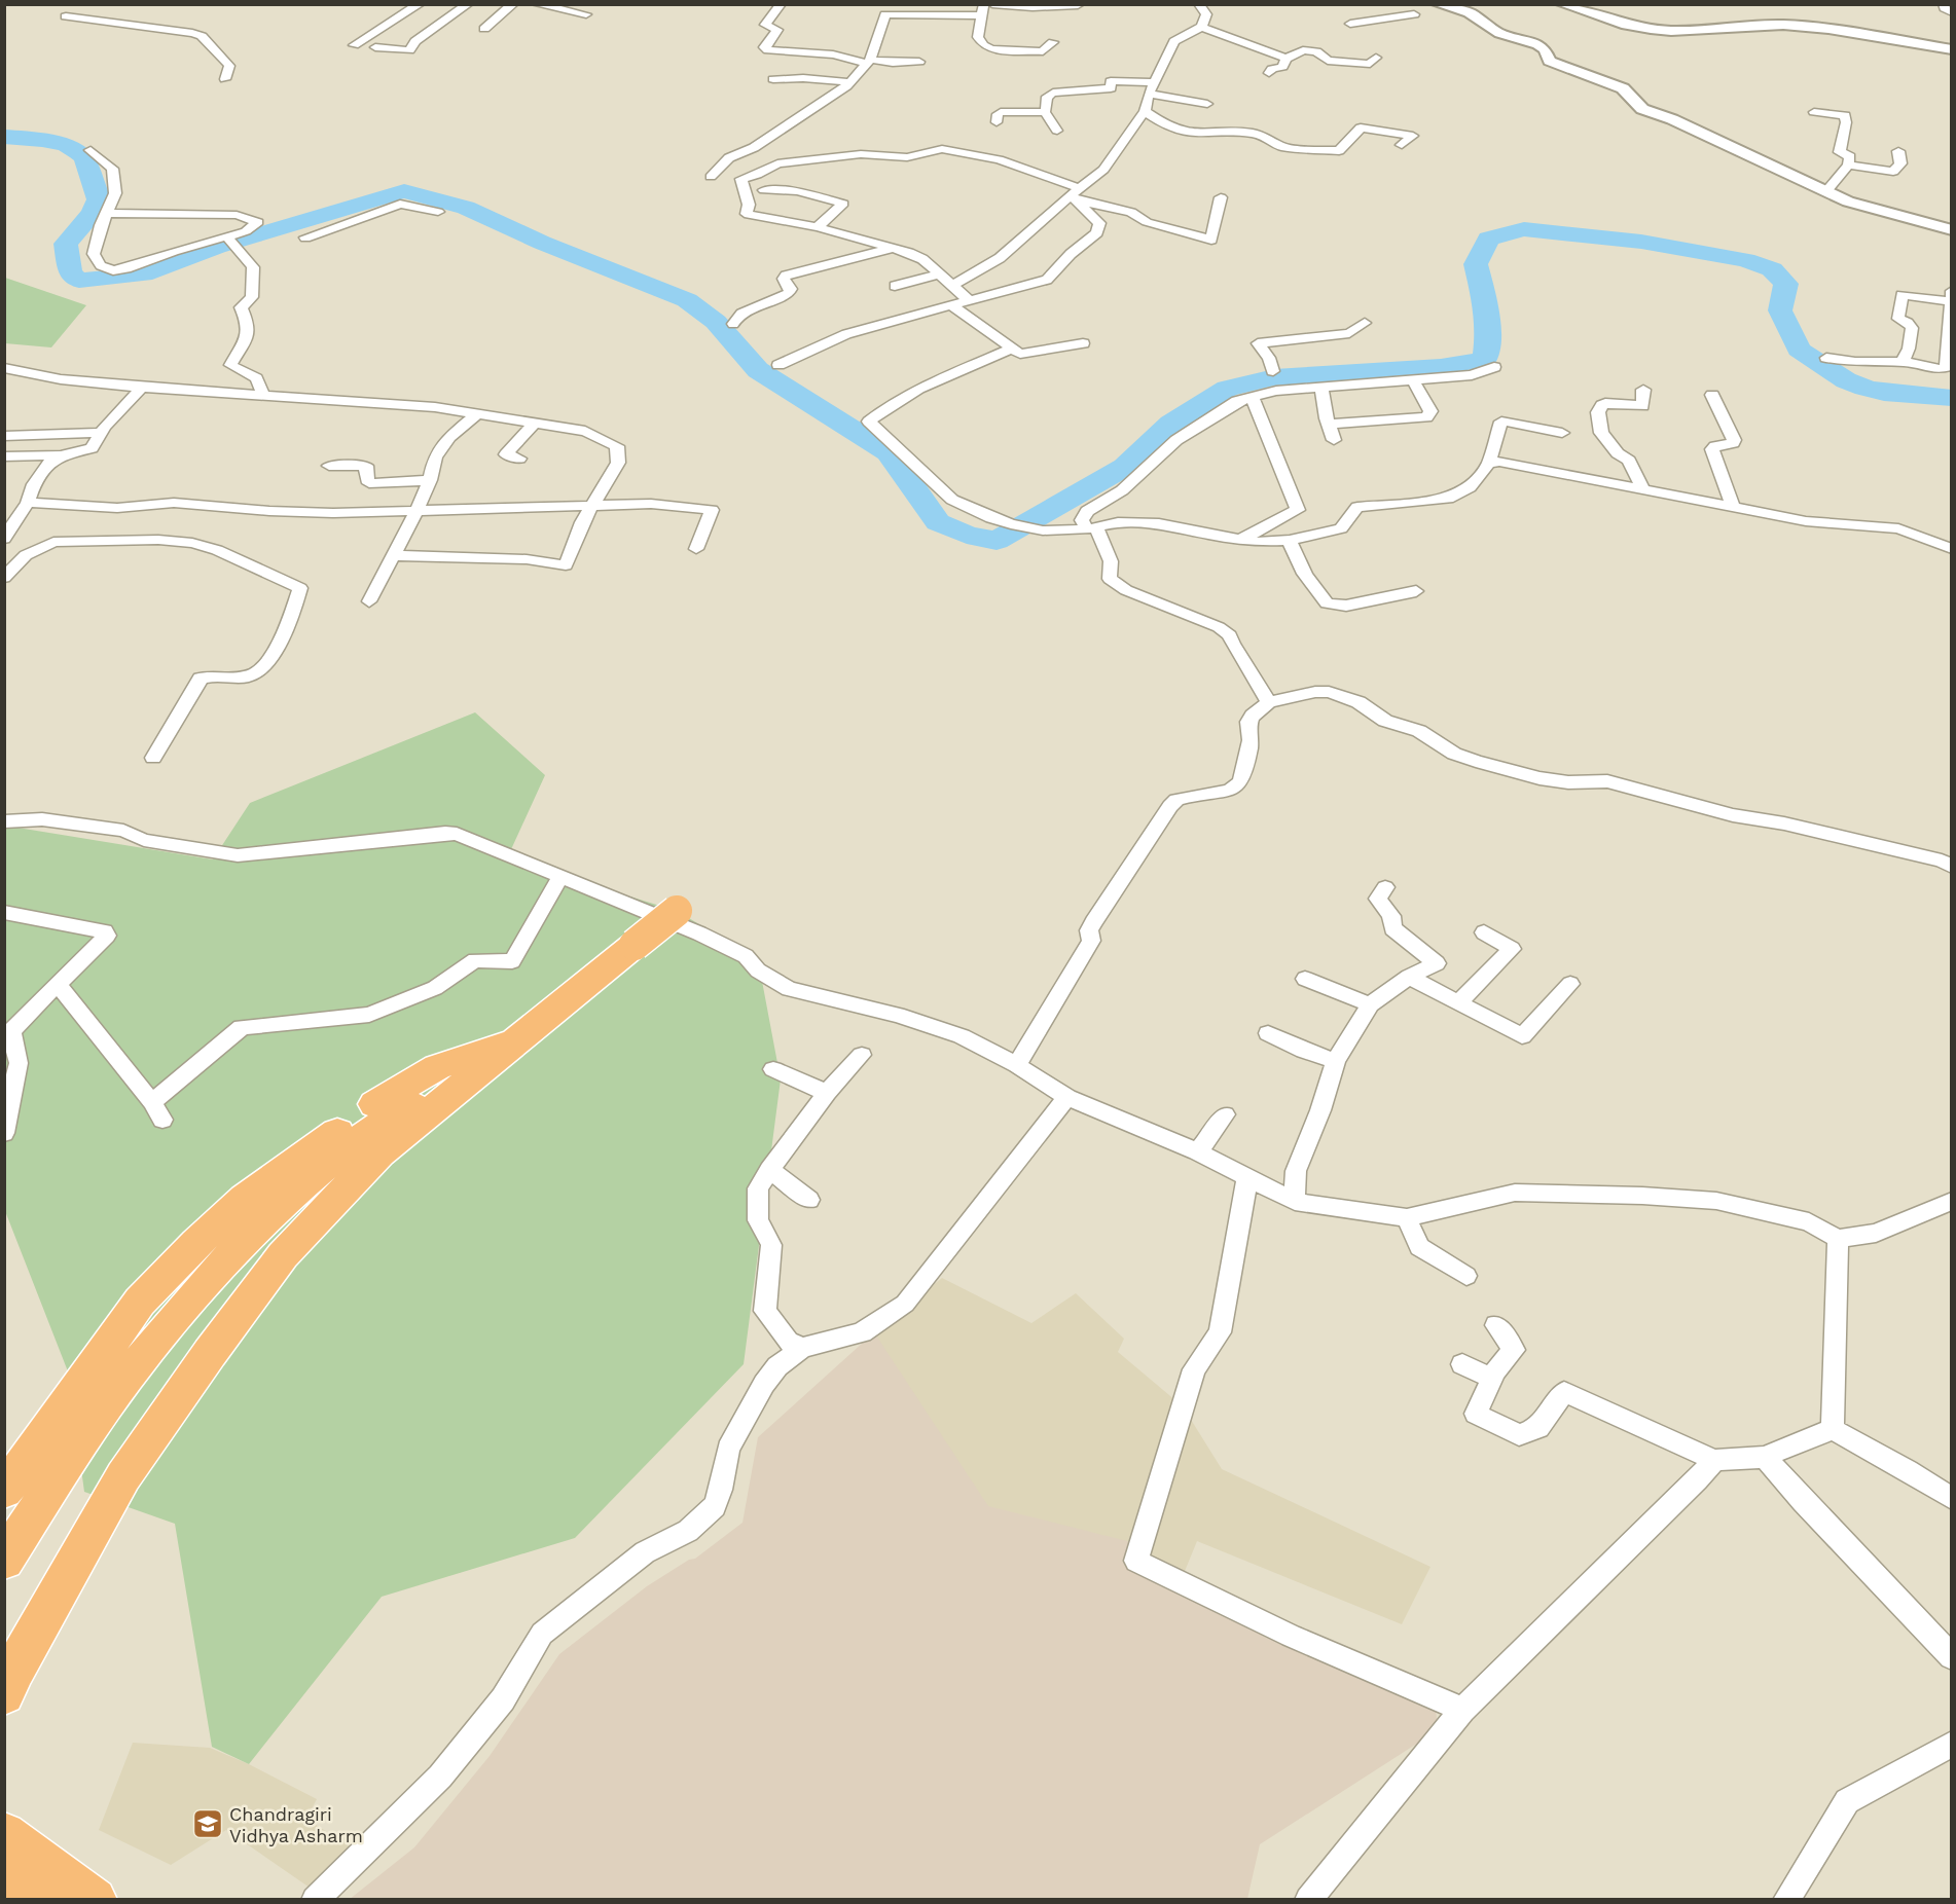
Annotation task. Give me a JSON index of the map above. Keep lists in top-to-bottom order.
{
  "places": {
    "school or university": ["Chandragiri Vidhya Asharm"]
  }
}
